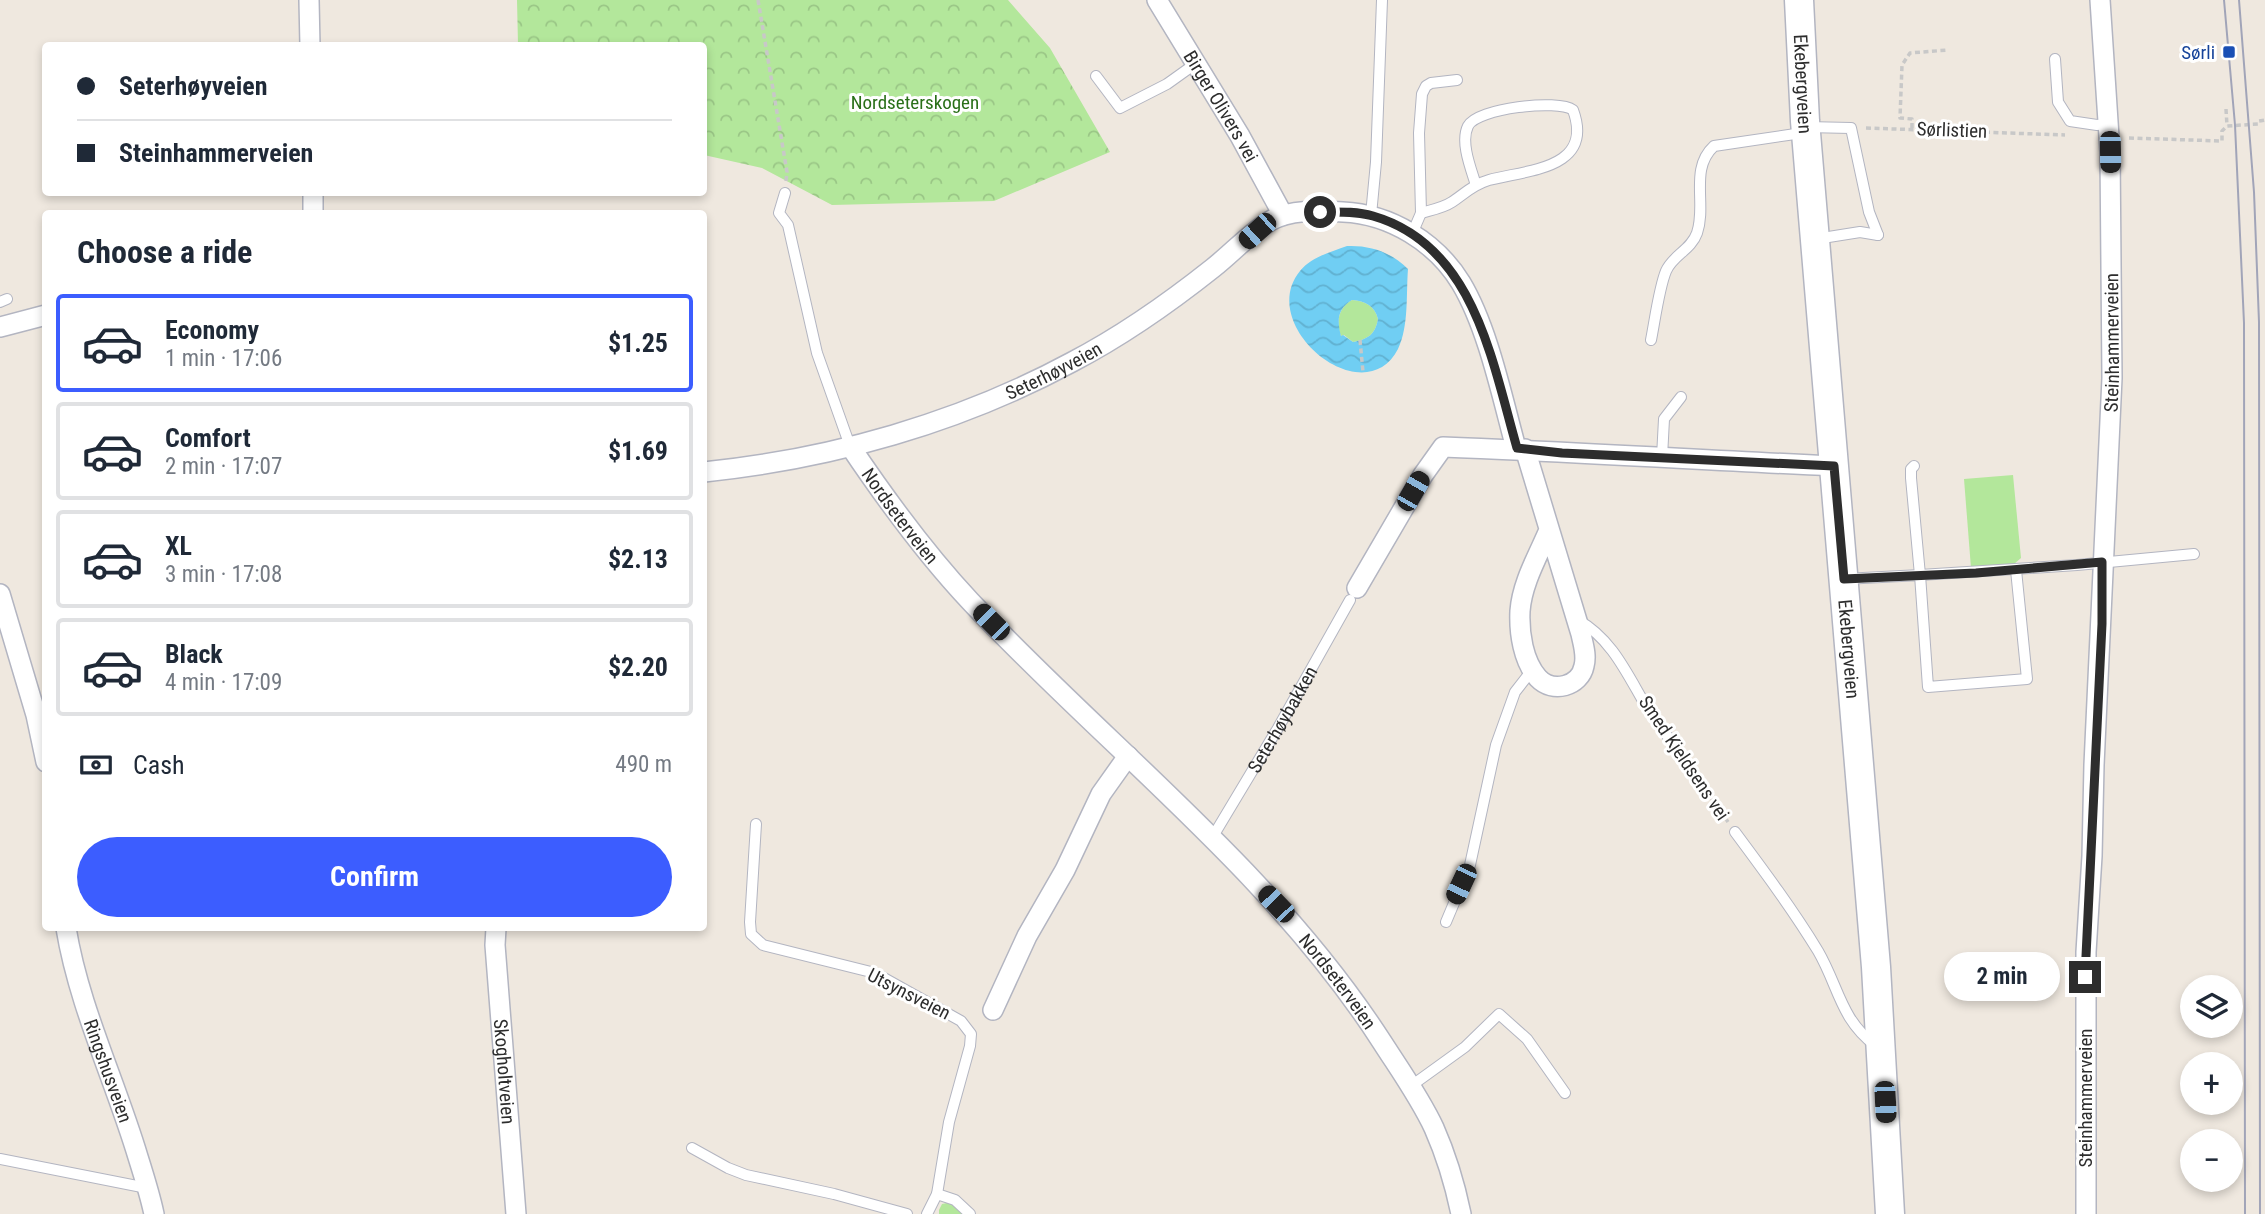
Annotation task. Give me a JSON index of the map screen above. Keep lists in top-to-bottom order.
{
  "streets": {
    "main road": ["Ekebergveien"],
    "street": [
      "Birger Olivers vei",
      "Steinhammerveien",
      "Seterhøyveien",
      "Nordseterveien",
      "Seterhøybakken",
      "Ringshusveien",
      "Skogholtveien"
    ],
    "lane": ["Smed Kjeldsens vei", "Utsynsveien"],
    "path": ["Sørlistien"]
  },
  "crossings": [
    ["Ekebergveien", "Seterhøybakken"],
    ["Ekebergveien", "Smed Kjeldsens vei"],
    ["Birger Olivers vei", "Seterhøyveien"],
    ["Seterhøyveien", "Nordseterveien"],
    ["Seterhøyveien", "Seterhøybakken"],
    ["Nordseterveien", "Seterhøybakken"]
  ],
  "parks": ["Nordseterskogen"],
  "places": {
    "transit": ["Sørli"]
  },
  "page": {
    "banner": ["Seterhøyveien", "Steinhammerveien"],
    "heading": "Choose a ride",
    "list": [
      {
        "name": "Economy",
        "note": "1 min · 17:06",
        "value": "$1.25"
      },
      {
        "name": "Comfort",
        "note": "2 min · 17:07",
        "value": "$1.69"
      },
      {
        "name": "XL",
        "note": "3 min · 17:08",
        "value": "$2.13"
      },
      {
        "name": "Black",
        "note": "4 min · 17:09",
        "value": "$2.20"
      }
    ],
    "pay": ["Cash", "490 m"],
    "buttons": "Confirm",
    "bubble": "2 min",
    "map_buttons": ["+", "−"]
  }
}
